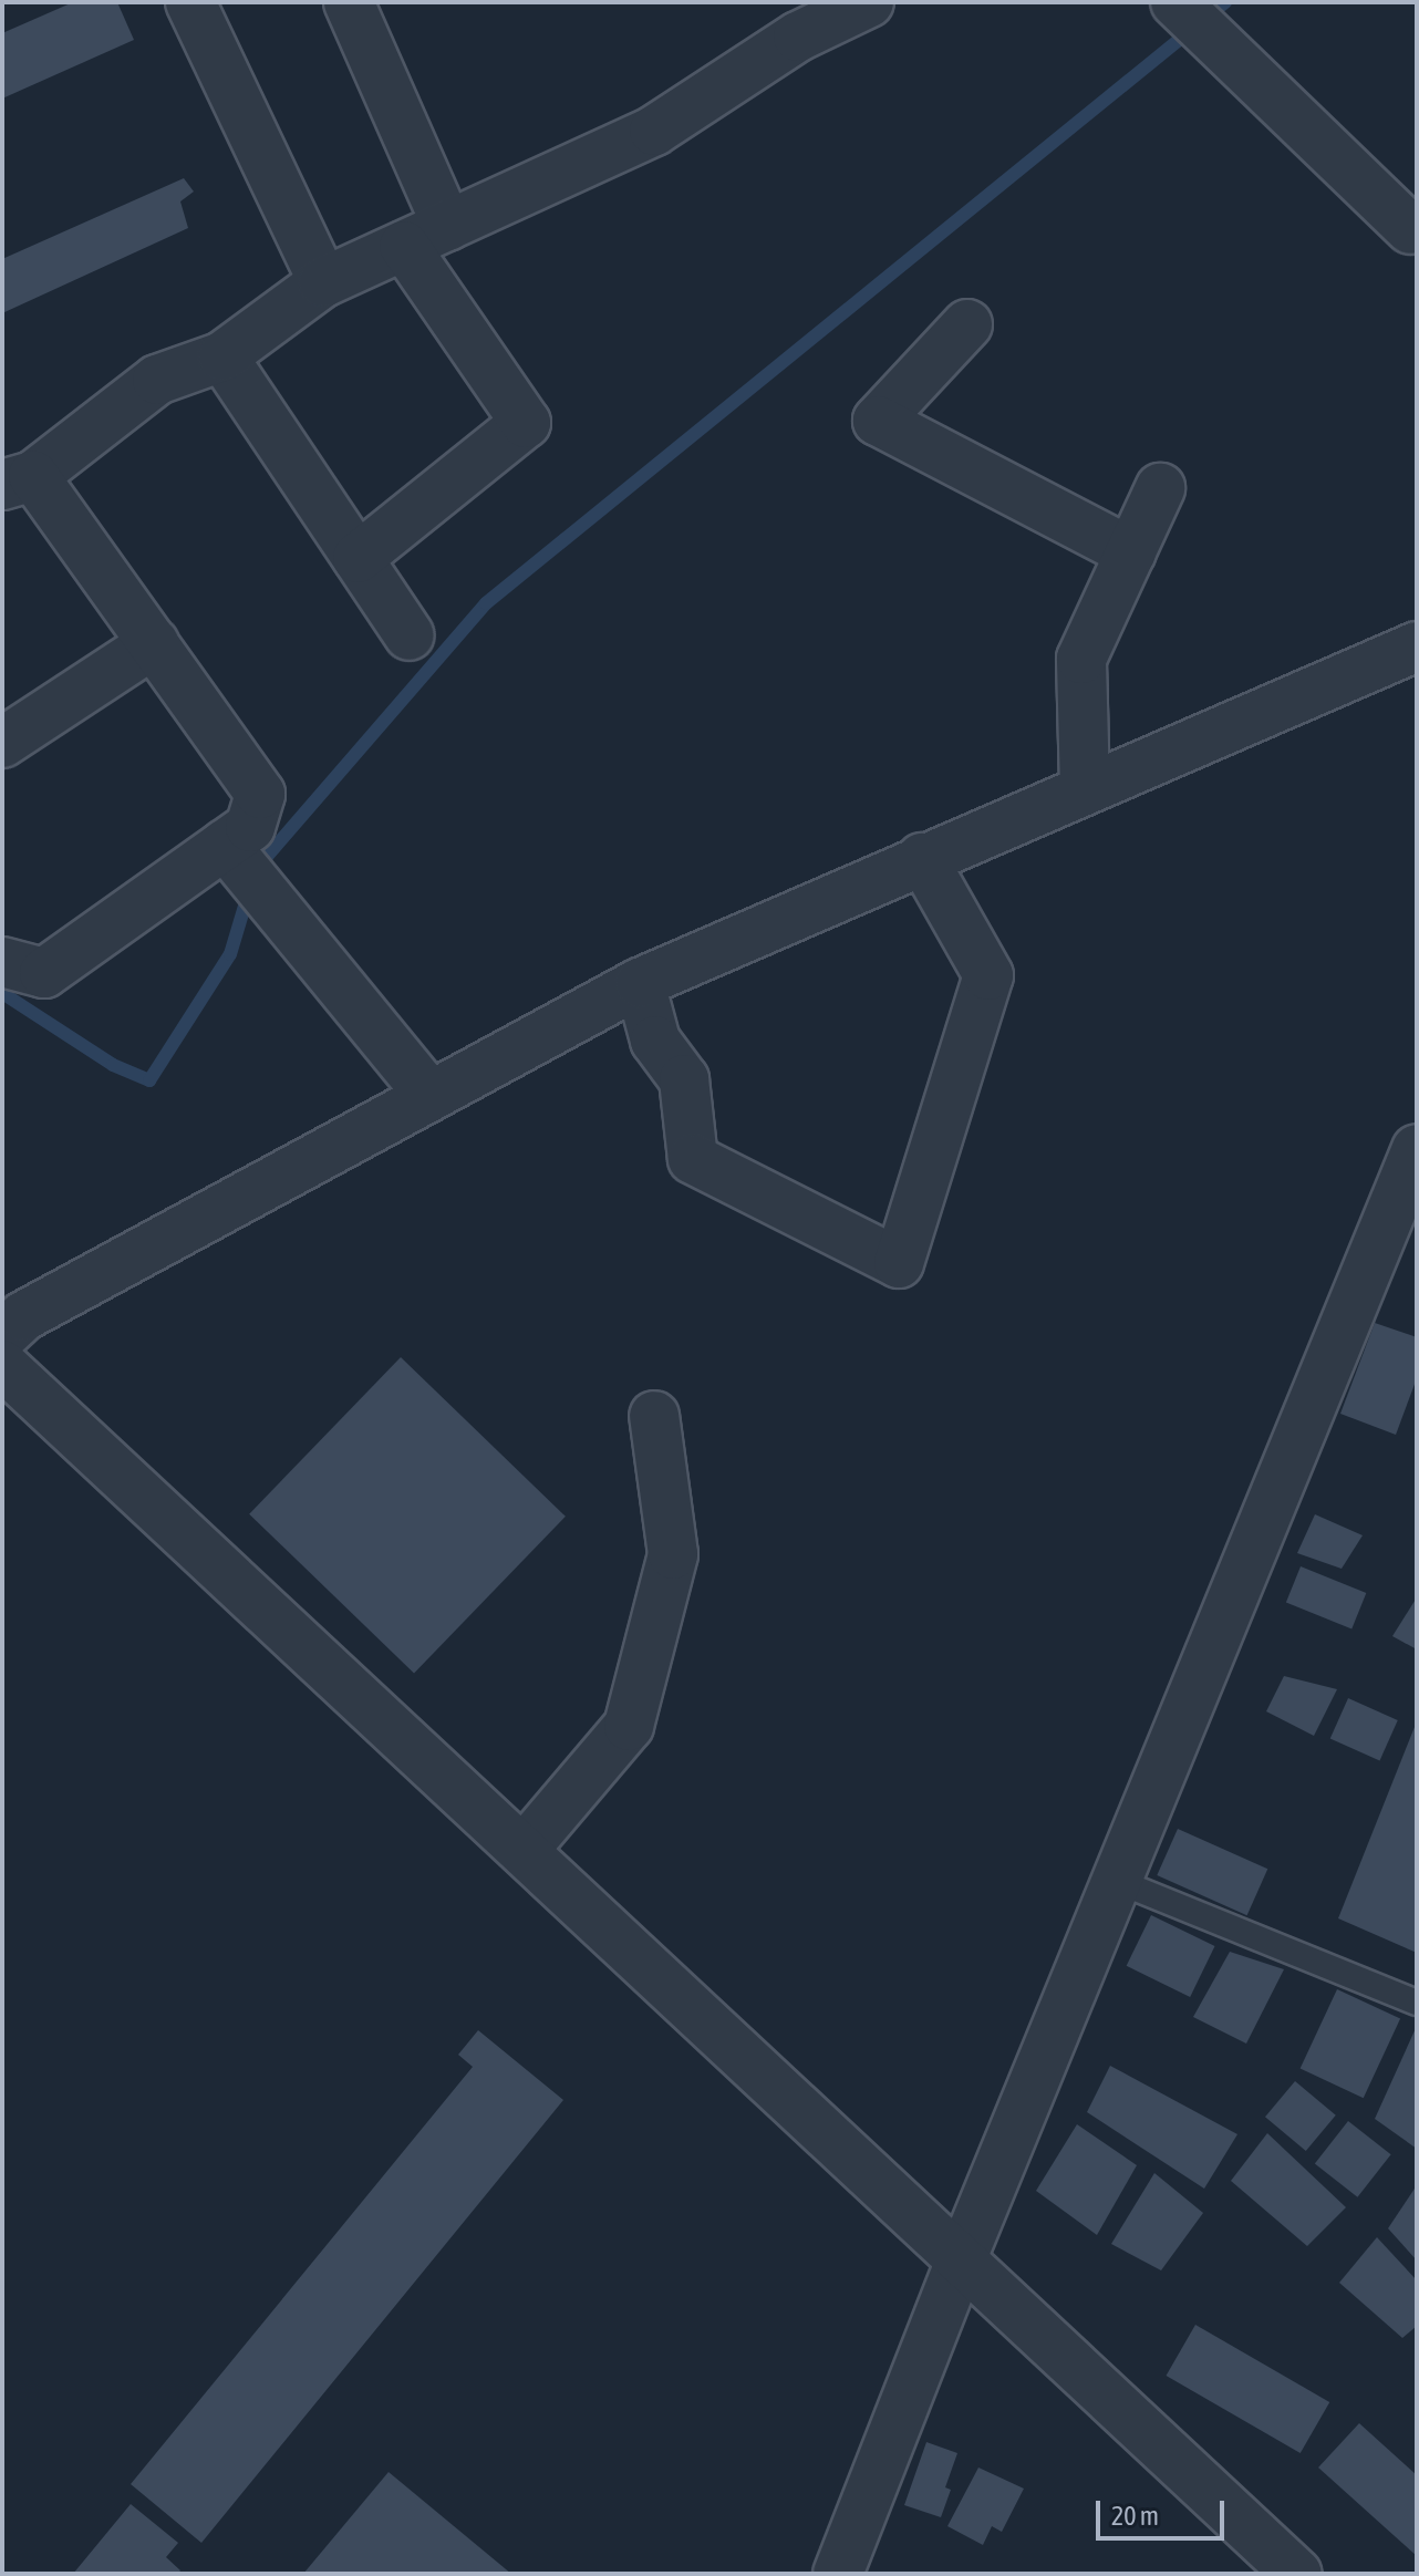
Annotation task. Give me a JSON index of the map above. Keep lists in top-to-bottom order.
{
  "scale_bar": "20 m"
}
